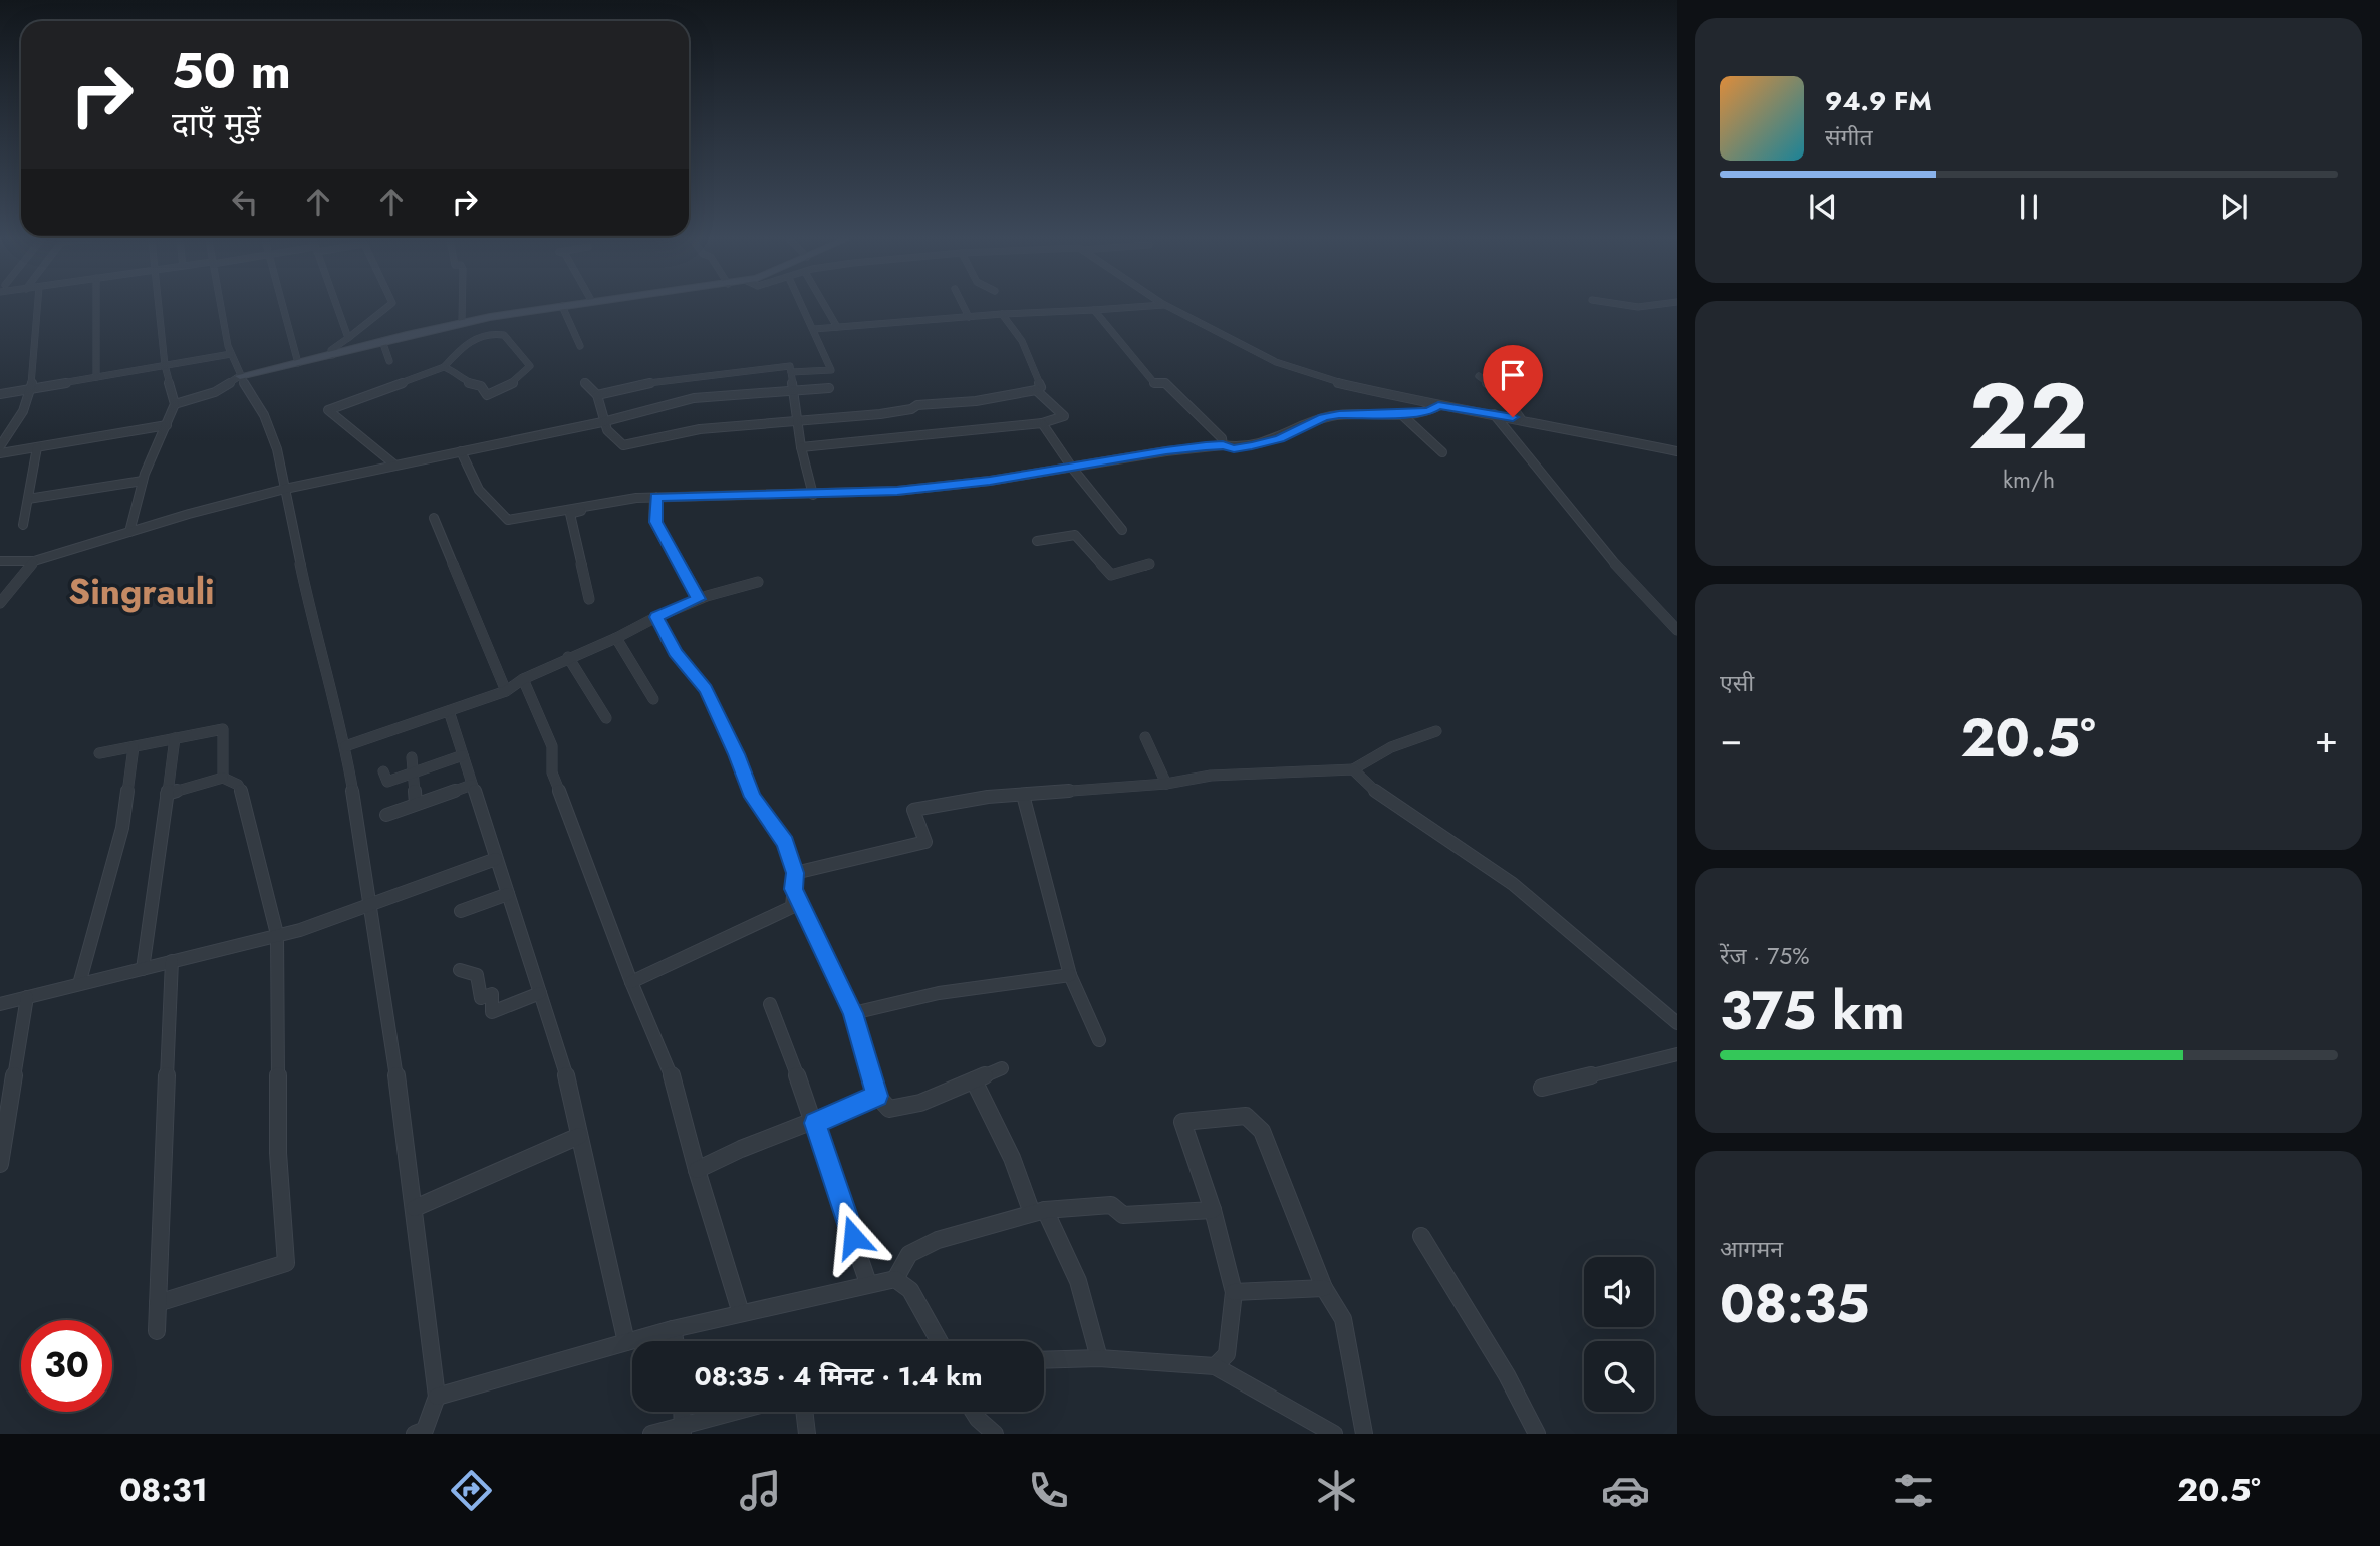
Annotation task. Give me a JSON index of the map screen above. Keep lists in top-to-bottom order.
{
  "districts": ["Singrauli"],
  "page": {
    "turn": ["50 m", "दाएँ मुड़ें"],
    "song": ["94.9 FM", "संगीत"],
    "tile": [
      ["22", "km/h"],
      "एसी",
      ["रेंज · 75%", "375 km"],
      ["आगमन", "08:35"]
    ],
    "heat": ["−", "20.5°", "+"],
    "limit": "30",
    "trip": "08:35 · 4 मिनट · 1.4 km",
    "tabs": ["08:31", "20.5°"]
  }
}
